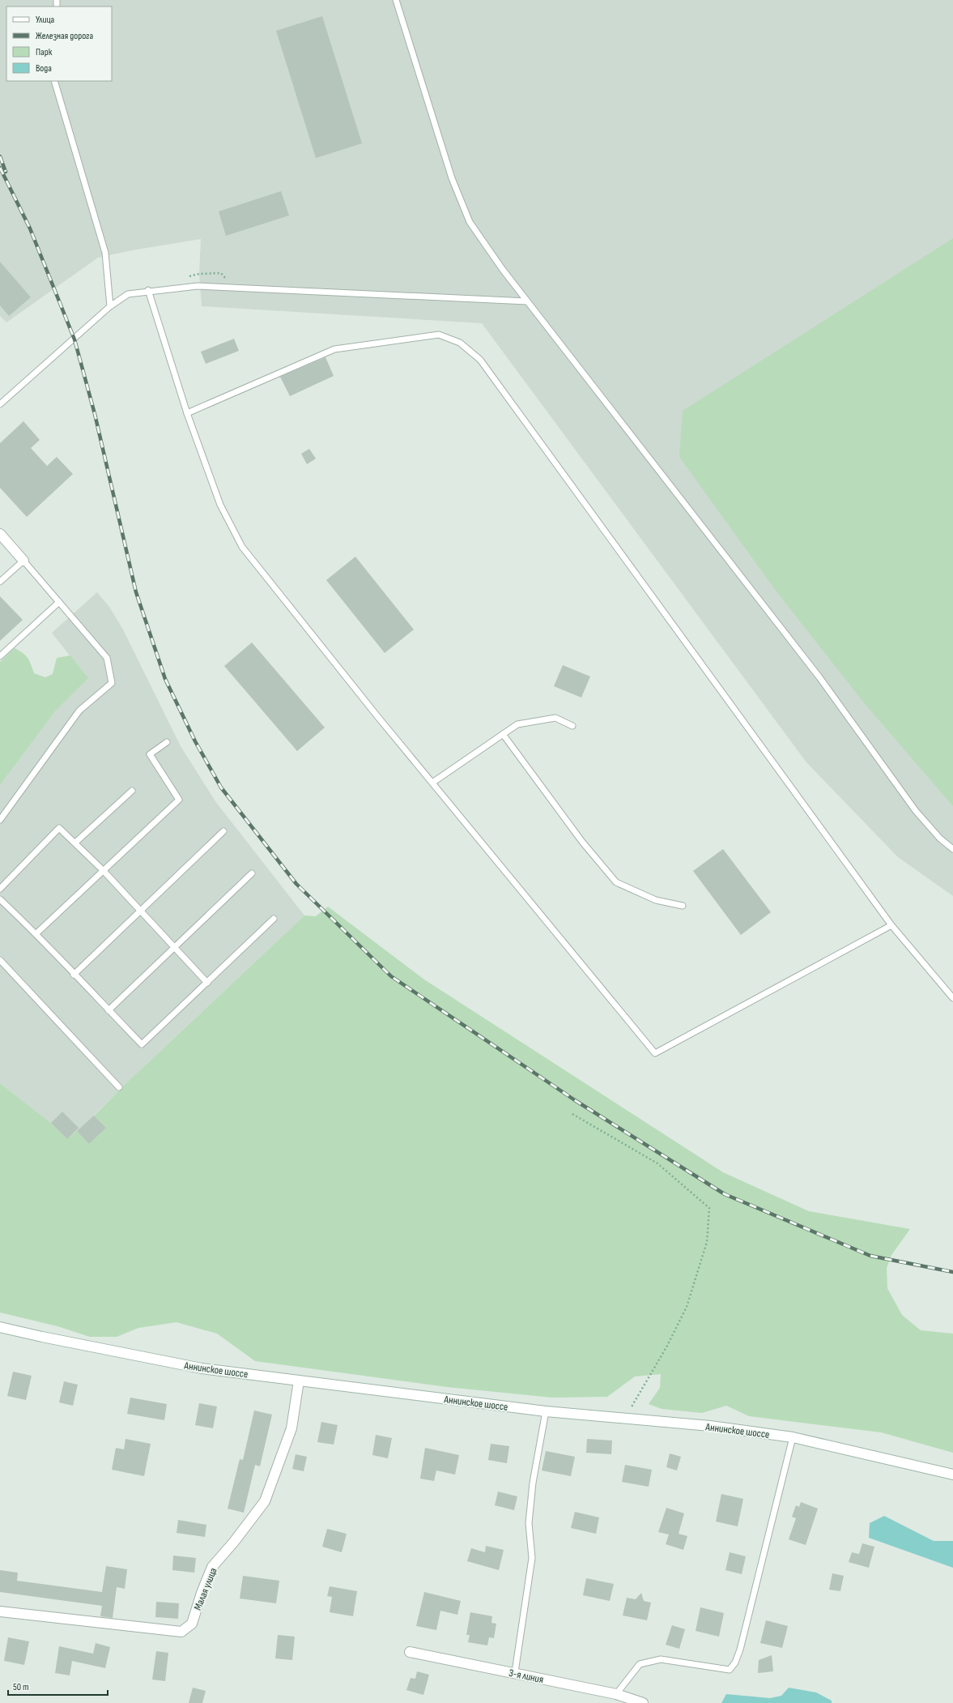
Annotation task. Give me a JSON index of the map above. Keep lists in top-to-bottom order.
{
  "streets": {
    "main road": ["Аннинское шоссе", "Малая улица", "3-я линия"]
  },
  "crossings": [
    ["Аннинское шоссе", "Малая улица"]
  ],
  "legend": [
    "Улица",
    "Железная дорога",
    "Парк",
    "Вода"
  ],
  "scale_bar": "50 m"
}
